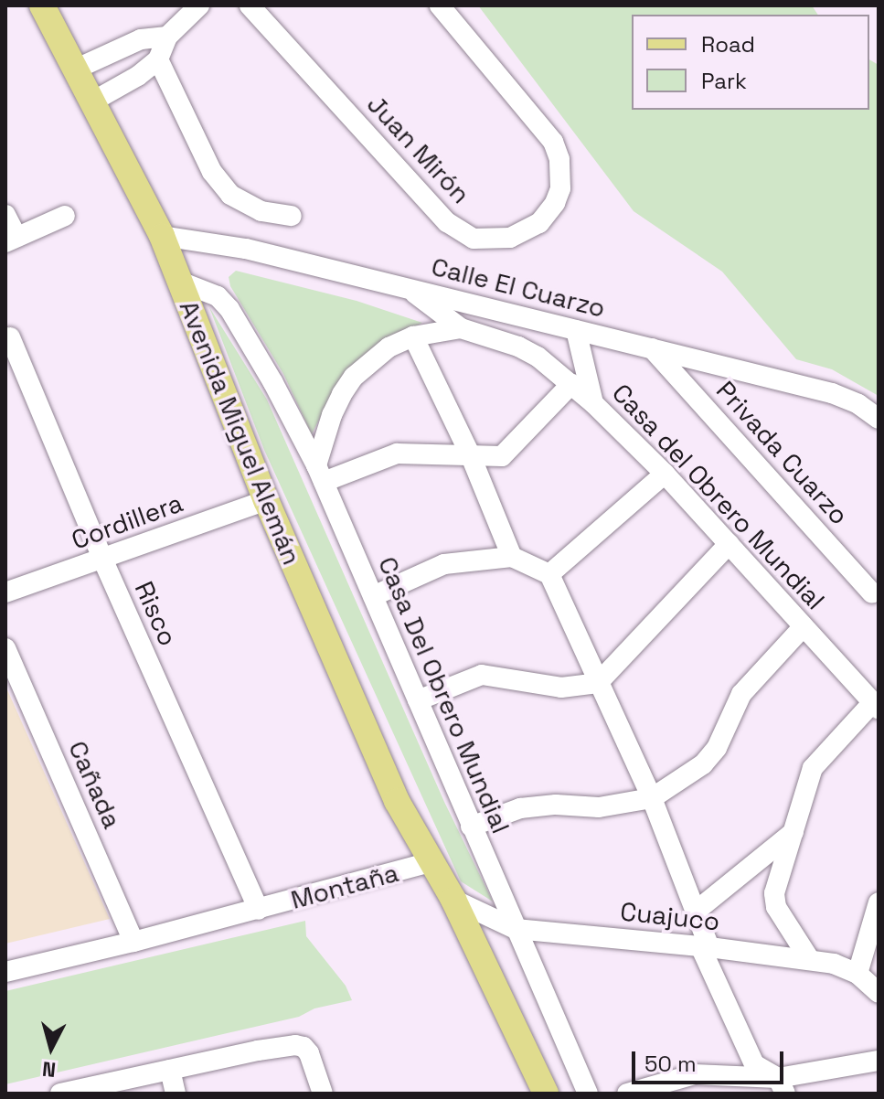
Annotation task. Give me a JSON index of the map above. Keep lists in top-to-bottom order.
{
  "streets": {
    "main road": ["Avenida Miguel Alemán", "Montaña"],
    "street": [
      "Juan Mirón",
      "Calle El Cuarzo",
      "Privada Cuarzo",
      "Casa del Obrero Mundial",
      "Cordillera",
      "Risco",
      "Casa Del Obrero Mundial",
      "Cañada",
      "Cuajuco"
    ]
  },
  "crossings": [
    ["Calle El Cuarzo", "Avenida Miguel Alemán"],
    ["Calle El Cuarzo", "Privada Cuarzo"],
    ["Avenida Miguel Alemán", "Cordillera"],
    ["Avenida Miguel Alemán", "Montaña"],
    ["Casa del Obrero Mundial", "Casa Del Obrero Mundial"],
    ["Cordillera", "Risco"],
    ["Risco", "Montaña"],
    ["Casa Del Obrero Mundial", "Cuajuco"],
    ["Cañada", "Montaña"],
    ["Montaña", "Cuajuco"]
  ],
  "legend": ["Road", "Park"],
  "scale_bar": "50 m",
  "north": "bottom"
}
